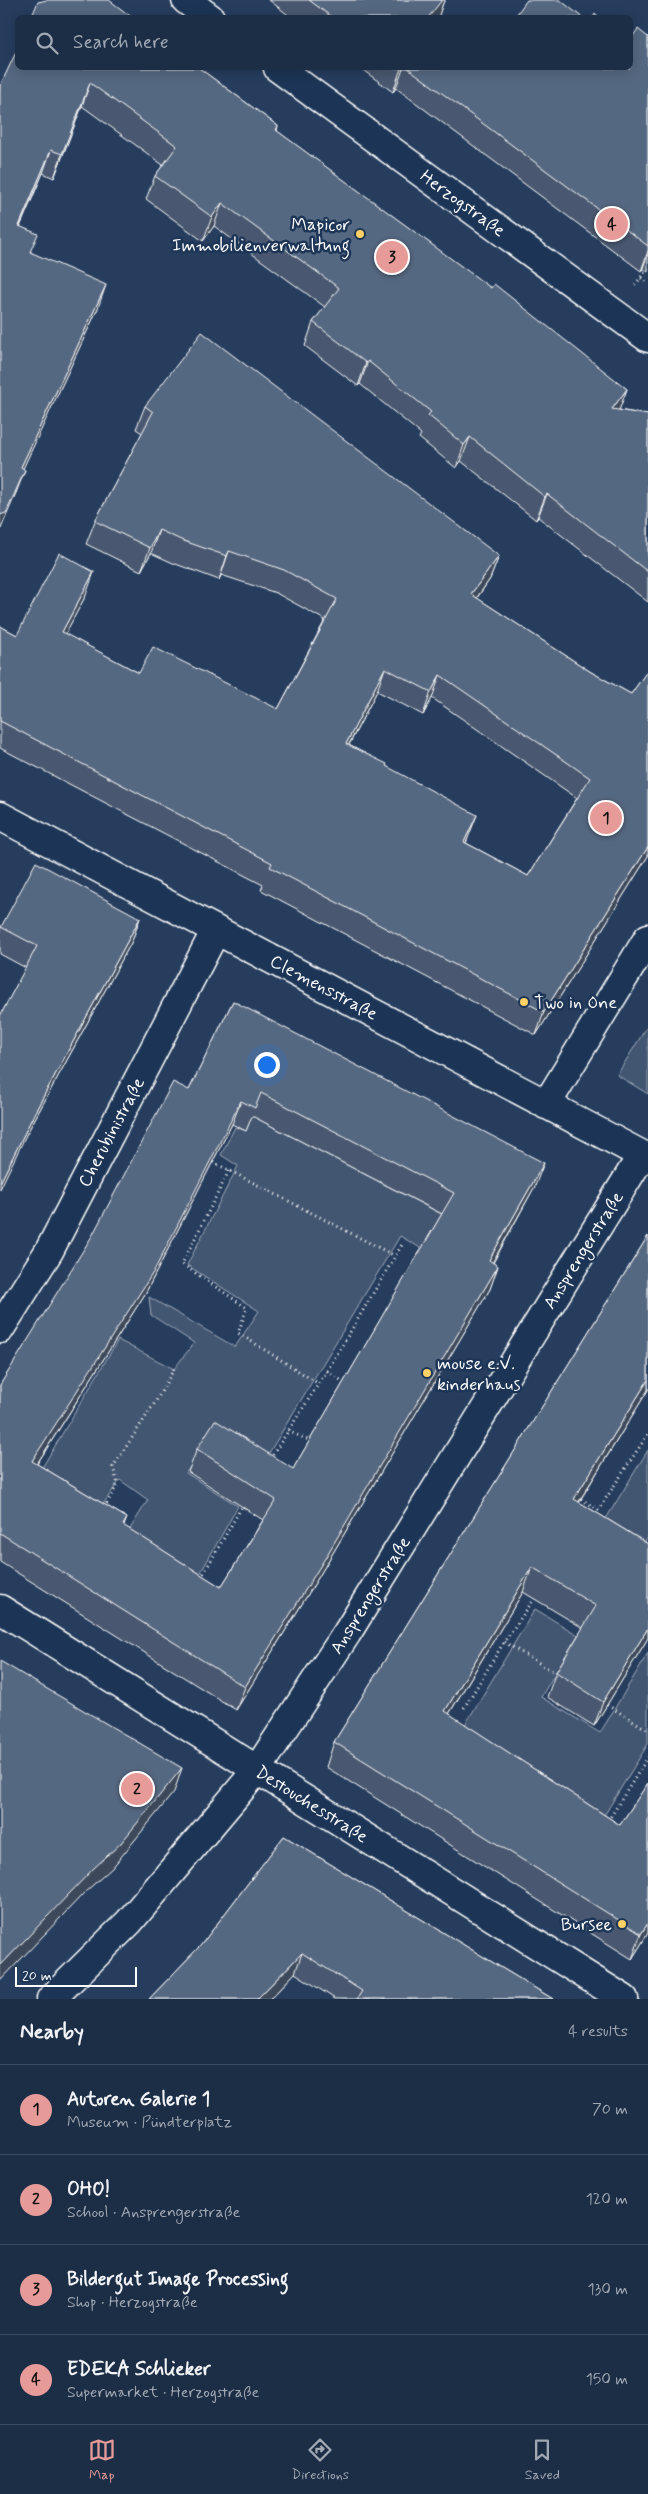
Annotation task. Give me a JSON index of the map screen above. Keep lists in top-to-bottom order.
{
  "streets": {
    "street": [
      "Herzogstraße",
      "Clemensstraße",
      "Cherubinistraße",
      "Ansprengerstraße",
      "Destouchesstraße"
    ]
  },
  "crossings": [
    ["Clemensstraße", "Cherubinistraße"],
    ["Clemensstraße", "Ansprengerstraße"],
    ["Ansprengerstraße", "Destouchesstraße"]
  ],
  "places": [
    "Mapicor Immobilienverwaltung",
    "Two in One",
    "mouse e.V. kinderhaus",
    "Bursee"
  ],
  "scale_bar": "20 m",
  "page": {
    "search": "Search here",
    "pins": [
      "4",
      "3",
      "1",
      "2"
    ],
    "scale": "20 m",
    "heading": ["Nearby", "4 results"],
    "list": [
      {
        "mark": "1",
        "name": "Autoren Galerie 1",
        "note": "Museum · Pündterplatz",
        "value": "70 m"
      },
      {
        "mark": "2",
        "name": "OHO!",
        "note": "School · Ansprengerstraße",
        "value": "120 m"
      },
      {
        "mark": "3",
        "name": "Bildergut Image Processing",
        "note": "Shop · Herzogstraße",
        "value": "130 m"
      },
      {
        "mark": "4",
        "name": "EDEKA Schlieker",
        "note": "Supermarket · Herzogstraße",
        "value": "150 m"
      }
    ],
    "nav": ["Map", "Directions", "Saved"]
  }
}
